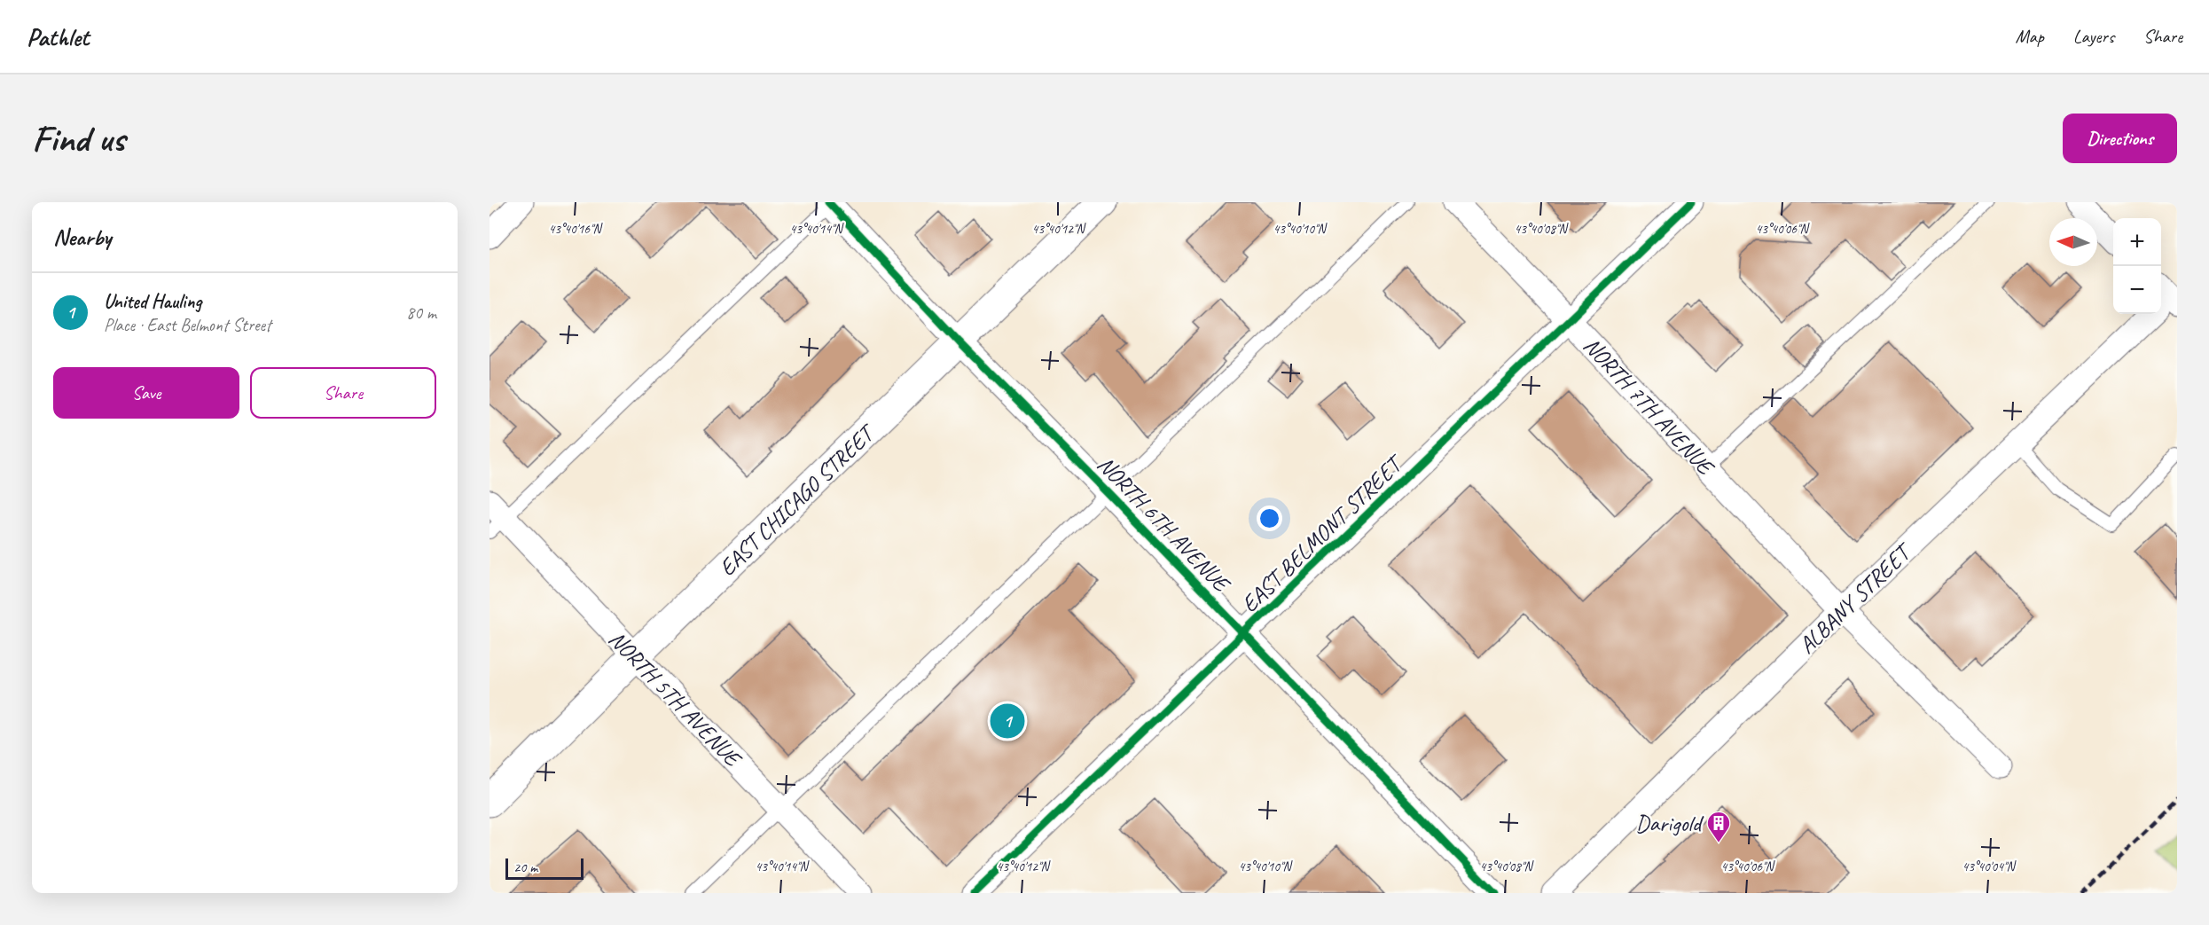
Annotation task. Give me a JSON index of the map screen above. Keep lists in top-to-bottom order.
{
  "streets": {
    "street": [
      "NORTH 7TH AVENUE",
      "EAST CHICAGO STREET",
      "NORTH 6TH AVENUE",
      "EAST BELMONT STREET",
      "ALBANY STREET",
      "NORTH 5TH AVENUE"
    ]
  },
  "crossings": [
    ["NORTH 7TH AVENUE", "EAST BELMONT STREET"],
    ["NORTH 7TH AVENUE", "ALBANY STREET"],
    ["EAST CHICAGO STREET", "NORTH 6TH AVENUE"],
    ["EAST CHICAGO STREET", "NORTH 5TH AVENUE"],
    ["NORTH 6TH AVENUE", "EAST BELMONT STREET"]
  ],
  "places": {
    "building": ["Darigold"]
  },
  "scale_bar": "20 m",
  "north": "left",
  "page": {
    "header": "Pathlet",
    "nav": ["Map", "Layers", "Share"],
    "buttons": [
      "Directions",
      ["Save", "Share"]
    ],
    "title": "Find us",
    "heading": "Nearby",
    "map_buttons": ["+", "−"],
    "list": [
      {
        "mark": "1",
        "name": "United Hauling",
        "note": "Place · East Belmont Street",
        "value": "80 m"
      }
    ],
    "pins": "1",
    "scale": "20 m"
  },
  "coordinates": [
    "43°40'16\"N",
    "43°40'14\"N",
    "43°40'12\"N",
    "43°40'10\"N",
    "43°40'08\"N",
    "43°40'06\"N",
    "43°40'04\"N"
  ]
}
